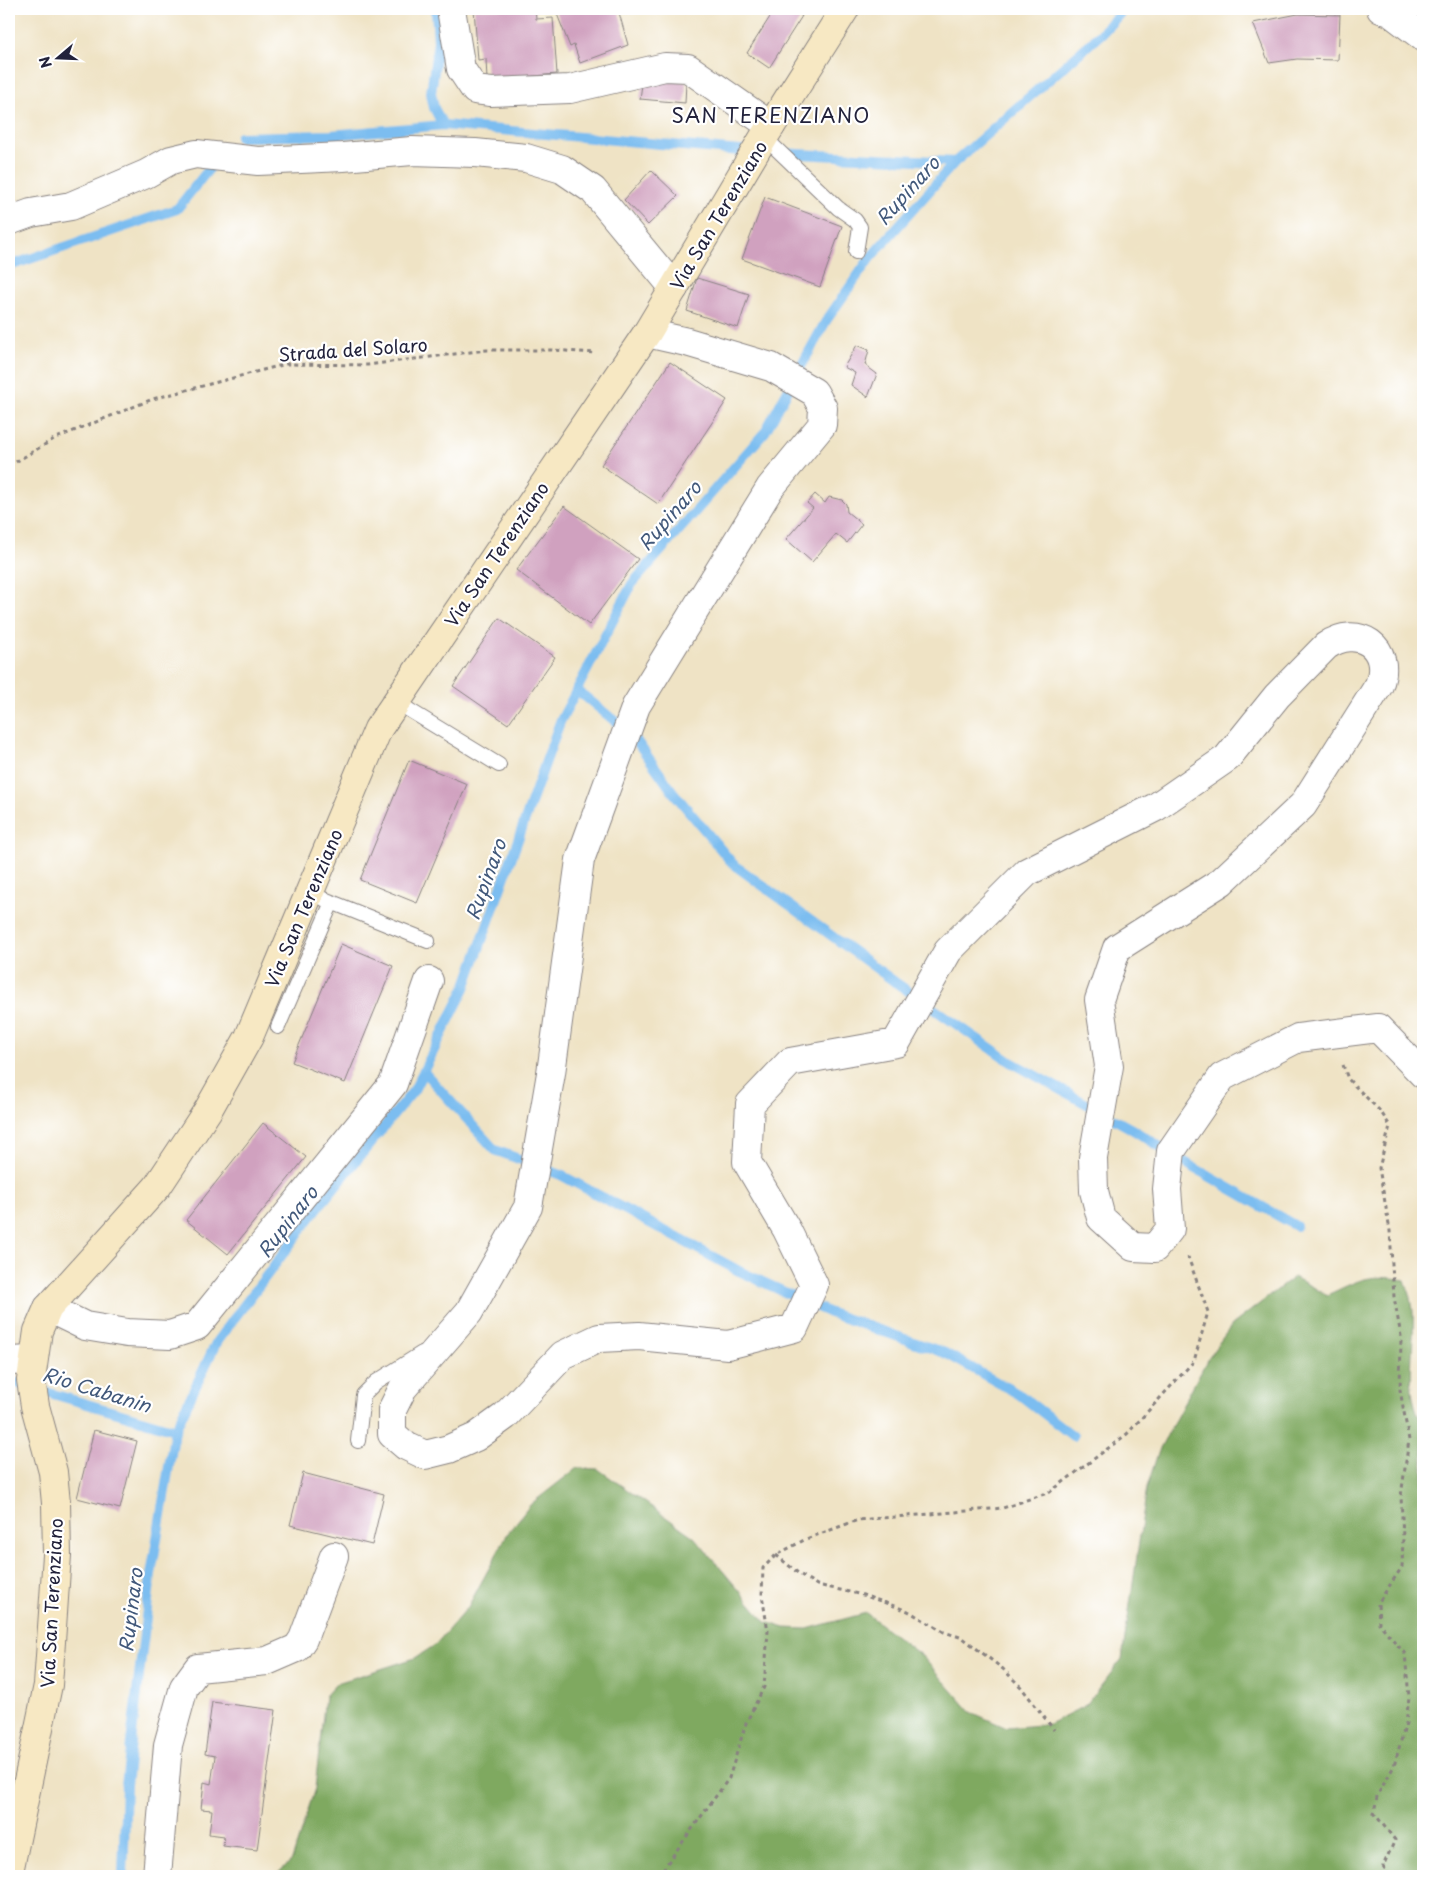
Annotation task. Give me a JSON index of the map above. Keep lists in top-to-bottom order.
{
  "streets": {
    "street": ["Via San Terenziano"],
    "path": ["Strada del Solaro"]
  },
  "districts": ["SAN TERENZIANO"],
  "water": ["Rupinaro", "Rio Cabanin"],
  "north": "left"
}
